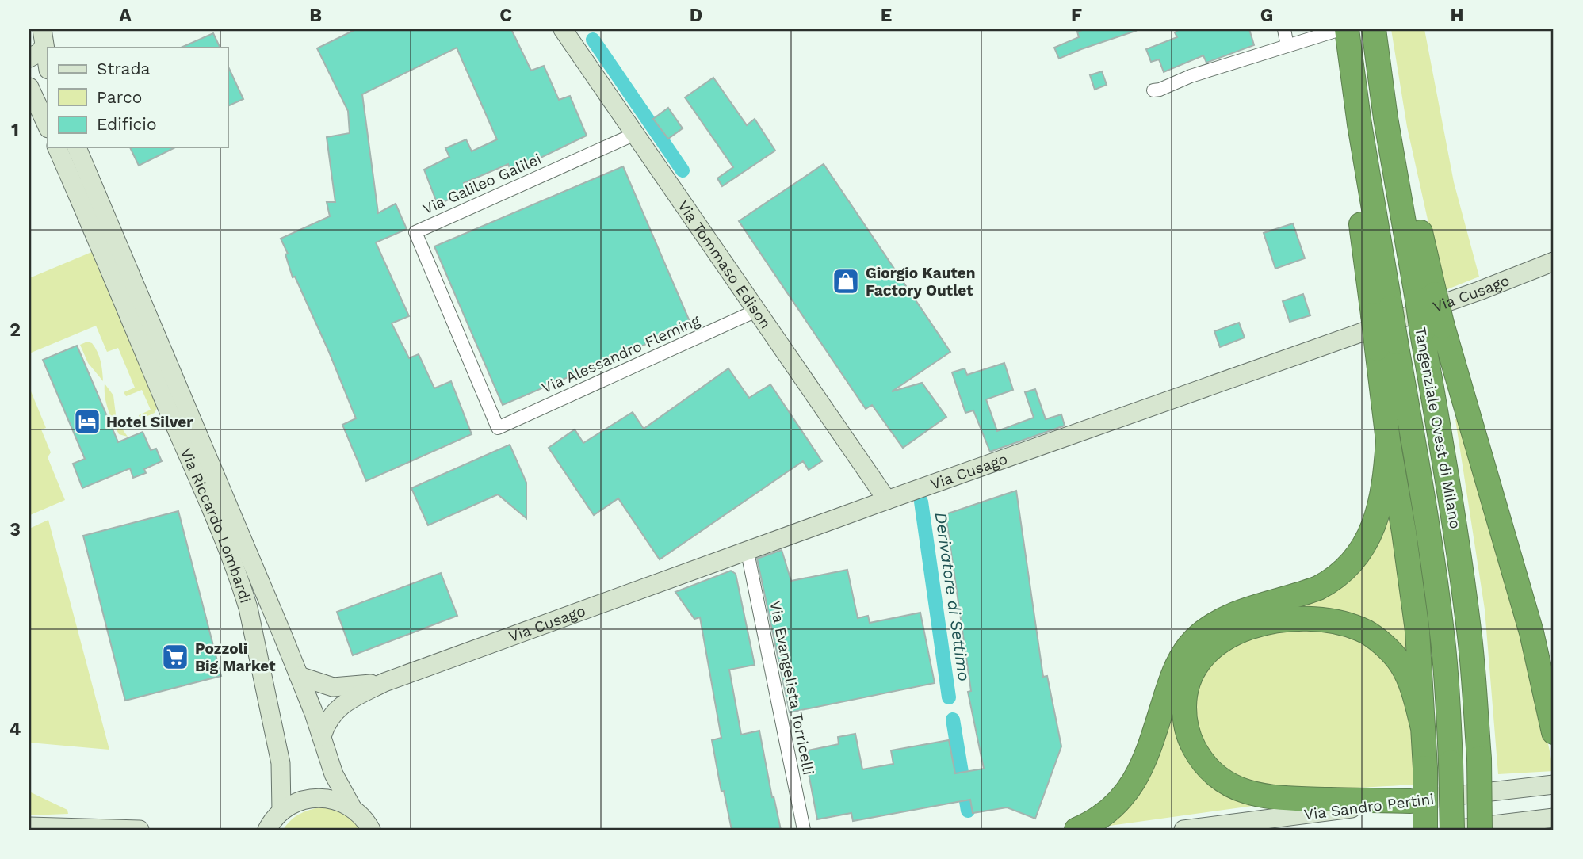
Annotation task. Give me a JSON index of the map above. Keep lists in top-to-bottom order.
{
  "streets": {
    "highway": ["Tangenziale Ovest di Milano"],
    "street": [
      "Via Galileo Galilei",
      "Via Tommaso Edison",
      "Via Cusago",
      "Via Alessandro Fleming",
      "Via Riccardo Lombardi",
      "Via Evangelista Torricelli",
      "Via Sandro Pertini"
    ]
  },
  "crossings": [
    ["Via Galileo Galilei", "Via Tommaso Edison"],
    ["Via Galileo Galilei", "Via Alessandro Fleming"],
    ["Via Tommaso Edison", "Via Cusago"],
    ["Via Tommaso Edison", "Via Alessandro Fleming"],
    ["Via Cusago", "Via Riccardo Lombardi"],
    ["Via Cusago", "Via Evangelista Torricelli"]
  ],
  "water": ["Derivatore di Settimo"],
  "places": {
    "shop": ["Giorgio Kauten Factory Outlet"],
    "hotel": ["Hotel Silver"],
    "supermarket": ["Pozzoli Big Market"]
  },
  "legend": ["Strada", "Parco", "Edificio"],
  "grid": {
    "columns": [
      "A",
      "B",
      "C",
      "D",
      "E",
      "F",
      "G",
      "H"
    ],
    "rows": [
      "1",
      "2",
      "3",
      "4"
    ]
  }
}
